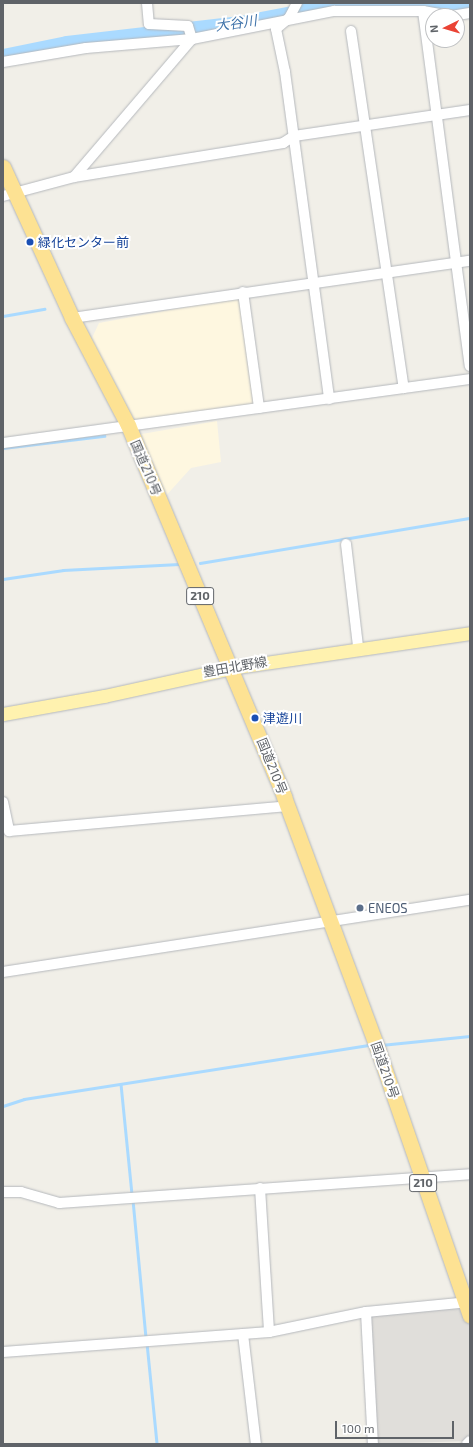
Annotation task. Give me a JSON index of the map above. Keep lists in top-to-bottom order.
{
  "streets": {
    "highway": ["国道210号", "210"],
    "main road": ["豊田北野線"]
  },
  "crossings": [
    ["国道210号", "豊田北野線"]
  ],
  "water": ["大谷川"],
  "places": ["緑化センター前", "津遊川", "ENEOS"],
  "scale_bar": "100 m",
  "north": "left"
}
